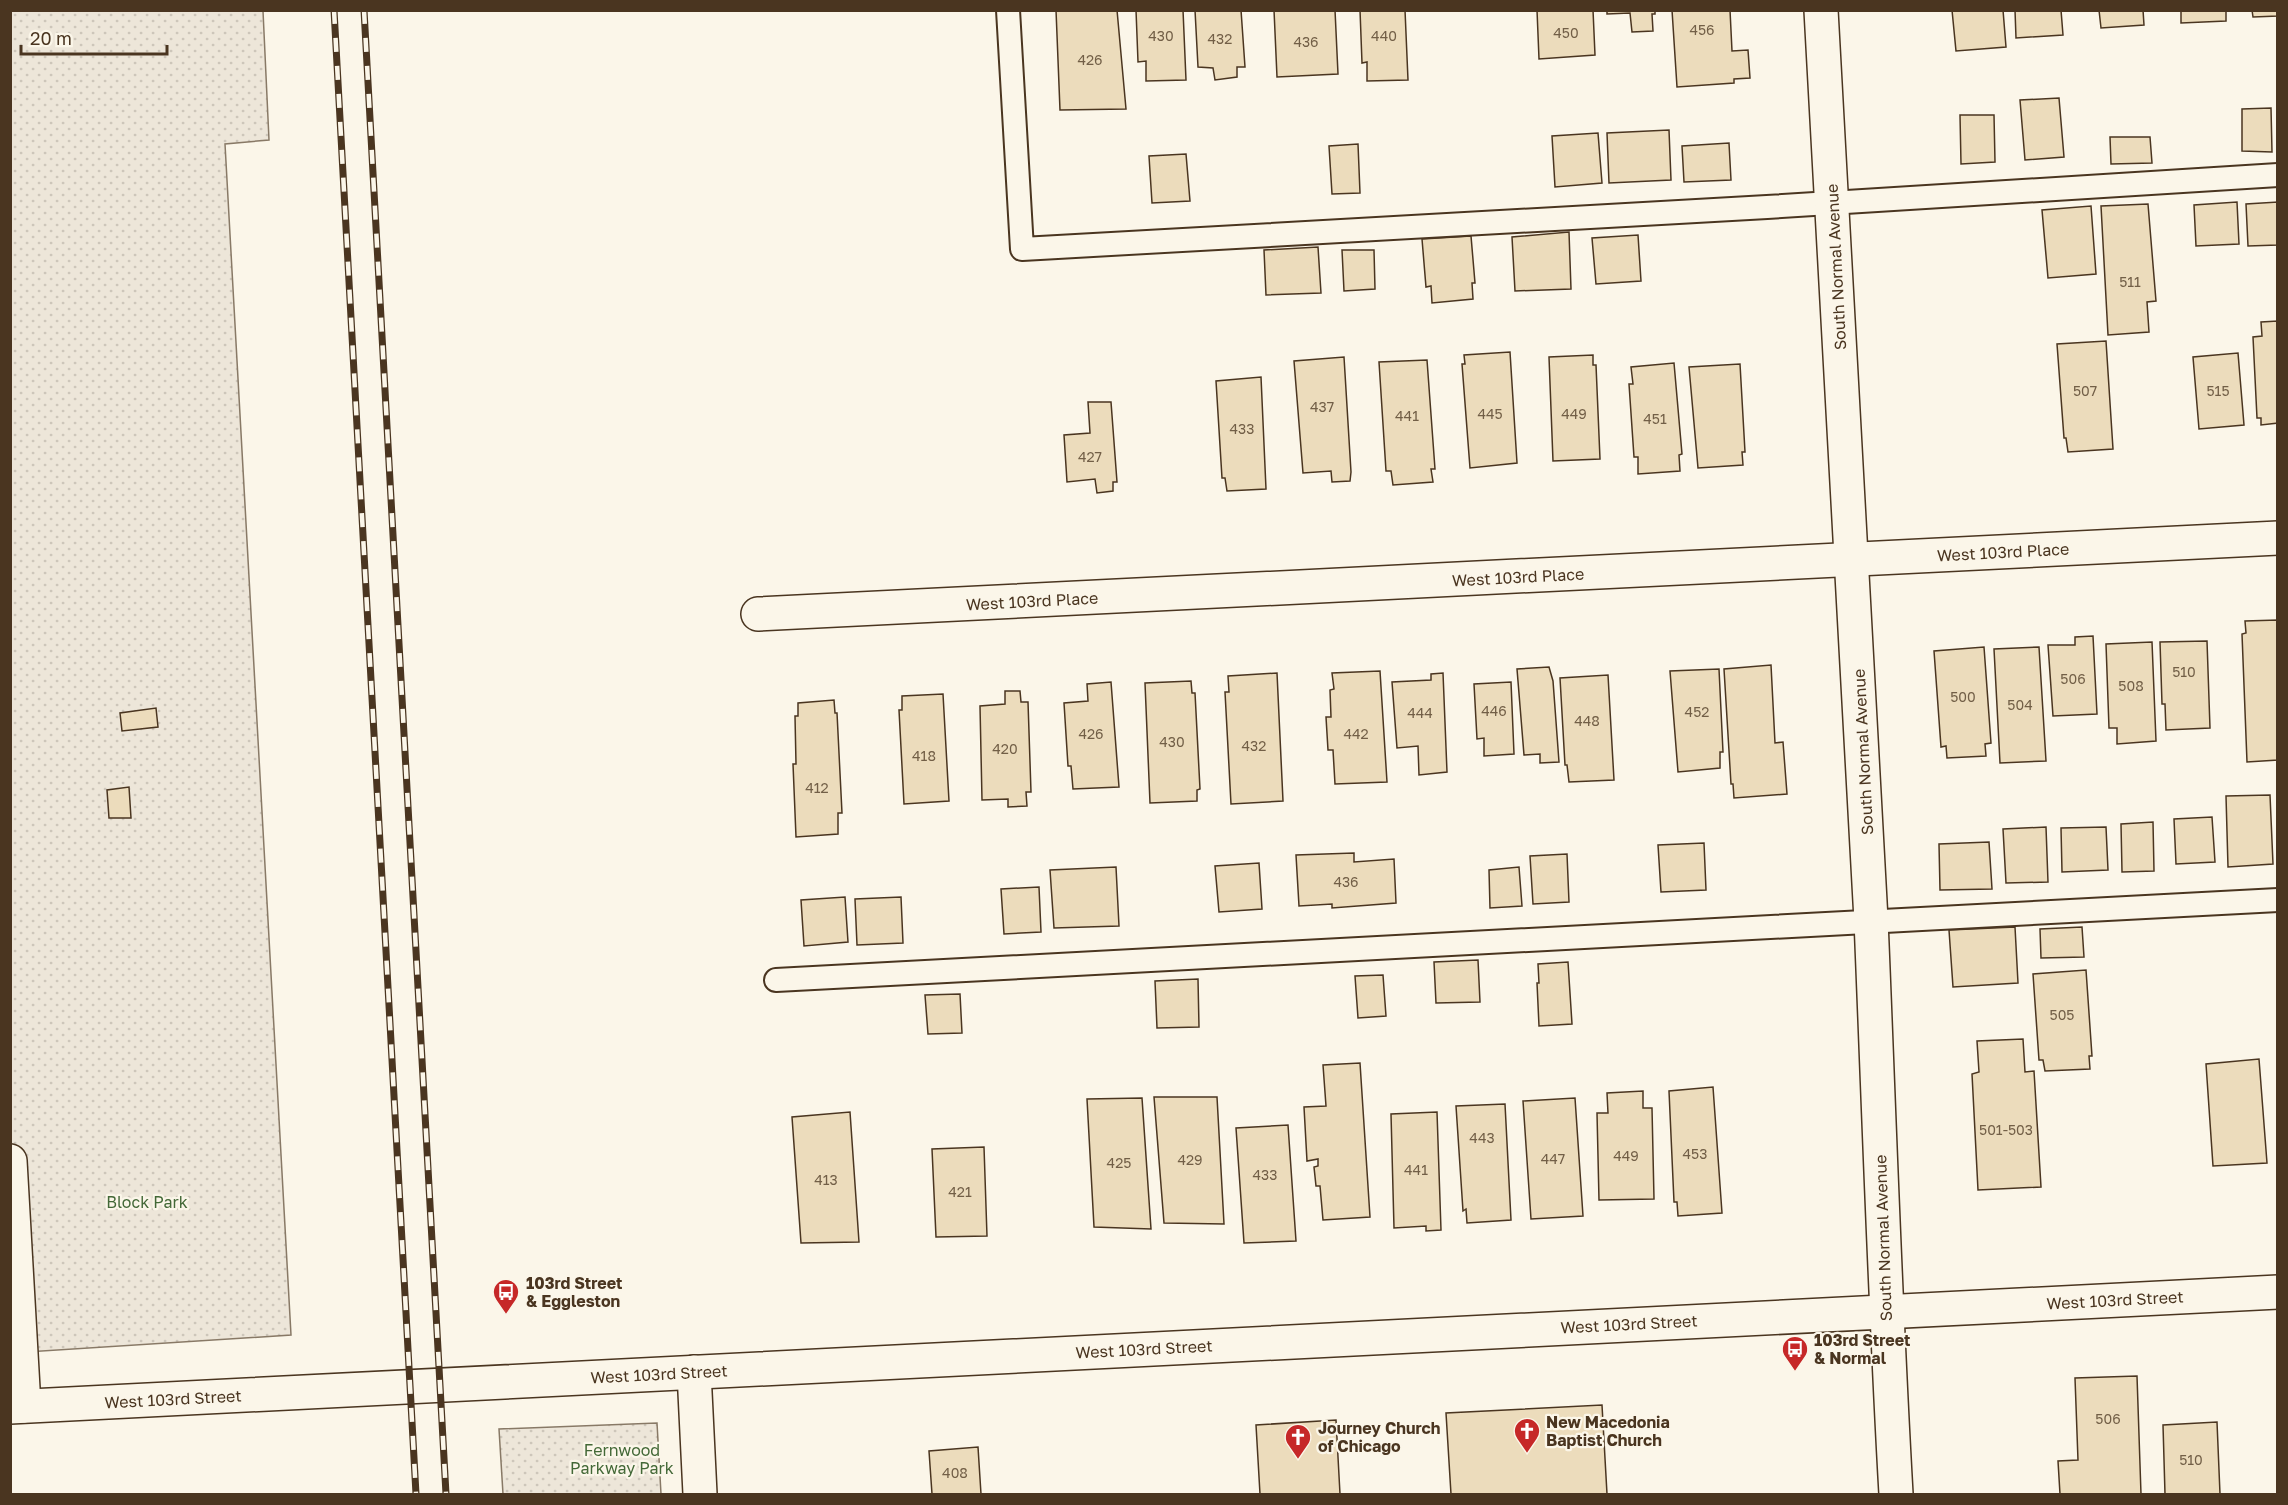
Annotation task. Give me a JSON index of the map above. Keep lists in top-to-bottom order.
{
  "streets": {
    "street": ["South Normal Avenue", "West 103rd Place", "West 103rd Street"]
  },
  "crossings": [
    ["South Normal Avenue", "West 103rd Place"],
    ["South Normal Avenue", "West 103rd Street"]
  ],
  "parks": ["Block Park", "Fernwood Parkway Park"],
  "places": {
    "bus stop": ["103rd Street & Eggleston", "103rd Street & Normal"],
    "church": ["New Macedonia Baptist Church", "Journey Church of Chicago"]
  },
  "house_numbers": [
    "456",
    "450",
    "430",
    "440",
    "432",
    "436",
    "426",
    "511",
    "507",
    "515",
    "437",
    "445",
    "449",
    "441",
    "451",
    "433",
    "427",
    "510",
    "506",
    "508",
    "500",
    "504",
    "446",
    "452",
    "444",
    "448",
    "426",
    "442",
    "430",
    "432",
    "420",
    "418",
    "412",
    "436",
    "505",
    "501-503",
    "443",
    "453",
    "449",
    "447",
    "429",
    "425",
    "441",
    "433",
    "413",
    "421",
    "506",
    "510",
    "408"
  ],
  "scale_bar": "20 m"
}
